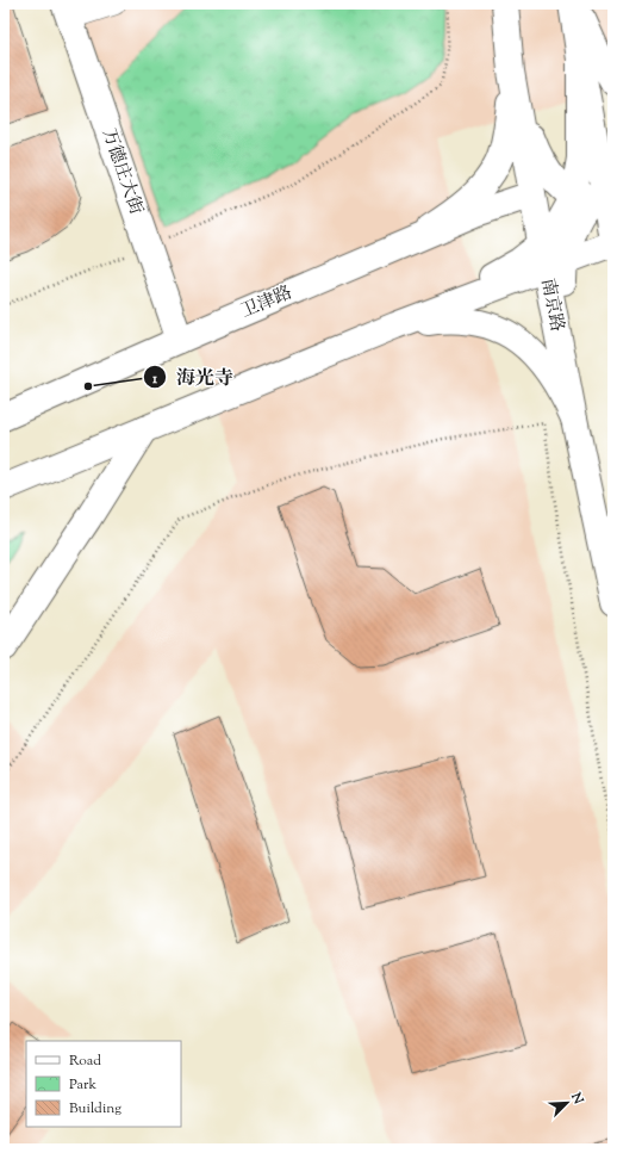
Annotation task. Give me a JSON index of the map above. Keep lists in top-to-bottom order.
{
  "streets": {
    "main road": ["万德庄大街", "卫津路", "南京路"]
  },
  "crossings": [
    ["万德庄大街", "卫津路"],
    ["卫津路", "南京路"]
  ],
  "places": ["海光寺"],
  "legend": ["Road", "Park", "Building"],
  "north": "top right"
}
